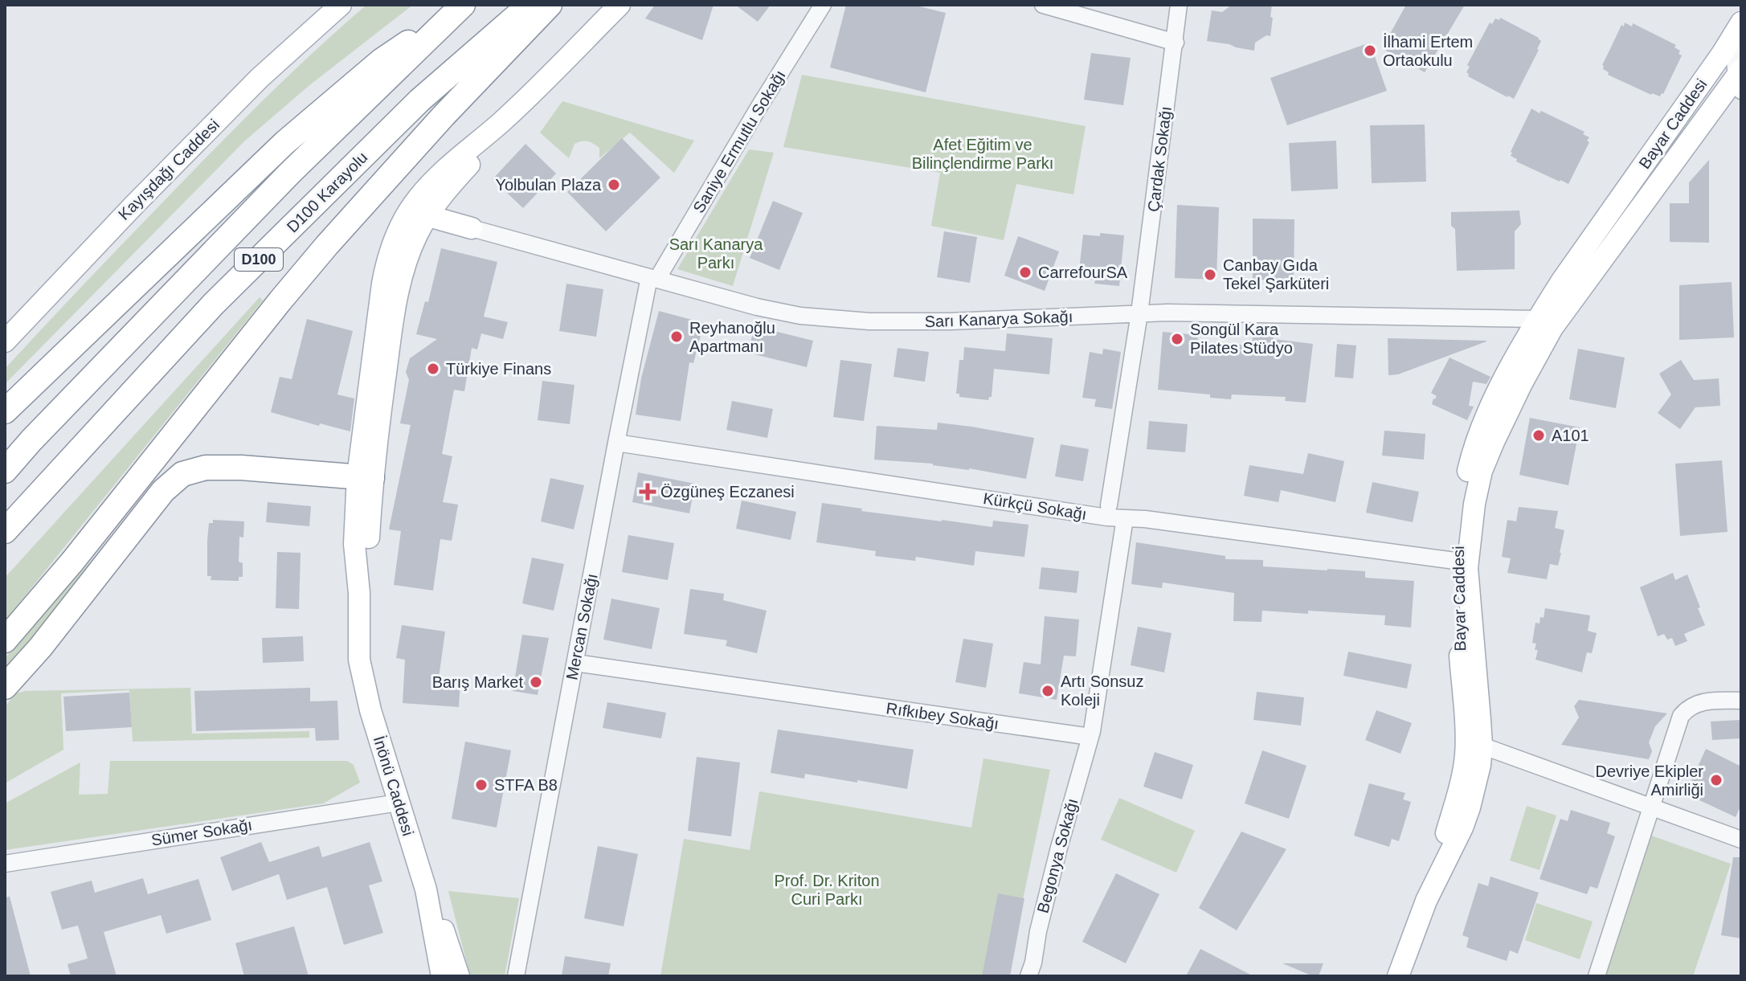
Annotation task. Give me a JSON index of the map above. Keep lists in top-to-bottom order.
{
  "streets": {
    "highway": ["D100 Karayolu", "D100"],
    "main road": ["Bayar Caddesi", "Kayışdağı Caddesi", "İnönü Caddesi"],
    "street": [
      "Saniye Ermutlu Sokağı",
      "Çardak Sokağı",
      "Sarı Kanarya Sokağı",
      "Kürkçü Sokağı",
      "Mercan Sokağı",
      "Rıfkıbey Sokağı",
      "Sümer Sokağı",
      "Begonya Sokağı"
    ]
  },
  "crossings": [
    ["Bayar Caddesi", "Sarı Kanarya Sokağı"],
    ["Bayar Caddesi", "Kürkçü Sokağı"],
    ["Saniye Ermutlu Sokağı", "Sarı Kanarya Sokağı"],
    ["Saniye Ermutlu Sokağı", "Mercan Sokağı"],
    ["Çardak Sokağı", "Sarı Kanarya Sokağı"],
    ["Sarı Kanarya Sokağı", "Mercan Sokağı"],
    ["Kürkçü Sokağı", "Mercan Sokağı"],
    ["Mercan Sokağı", "Rıfkıbey Sokağı"],
    ["Rıfkıbey Sokağı", "Begonya Sokağı"],
    ["İnönü Caddesi", "Sümer Sokağı"]
  ],
  "parks": ["Afet Eğitim ve Bilinçlendirme Parkı", "Sarı Kanarya Parkı", "Prof. Dr. Kriton Curi Parkı"],
  "places": {
    "other": [
      "İlhami Ertem Ortaokulu",
      "Yolbulan Plaza",
      "CarrefourSA",
      "Canbay Gıda Tekel Şarküteri",
      "Reyhanoğlu Apartmanı",
      "Songül Kara Pilates Stüdyo",
      "Türkiye Finans",
      "A101",
      "Barış Market",
      "Artı Sonsuz Koleji",
      "Devriye Ekipler Amirliği",
      "STFA B8"
    ],
    "health": ["Özgüneş Eczanesi"]
  }
}
